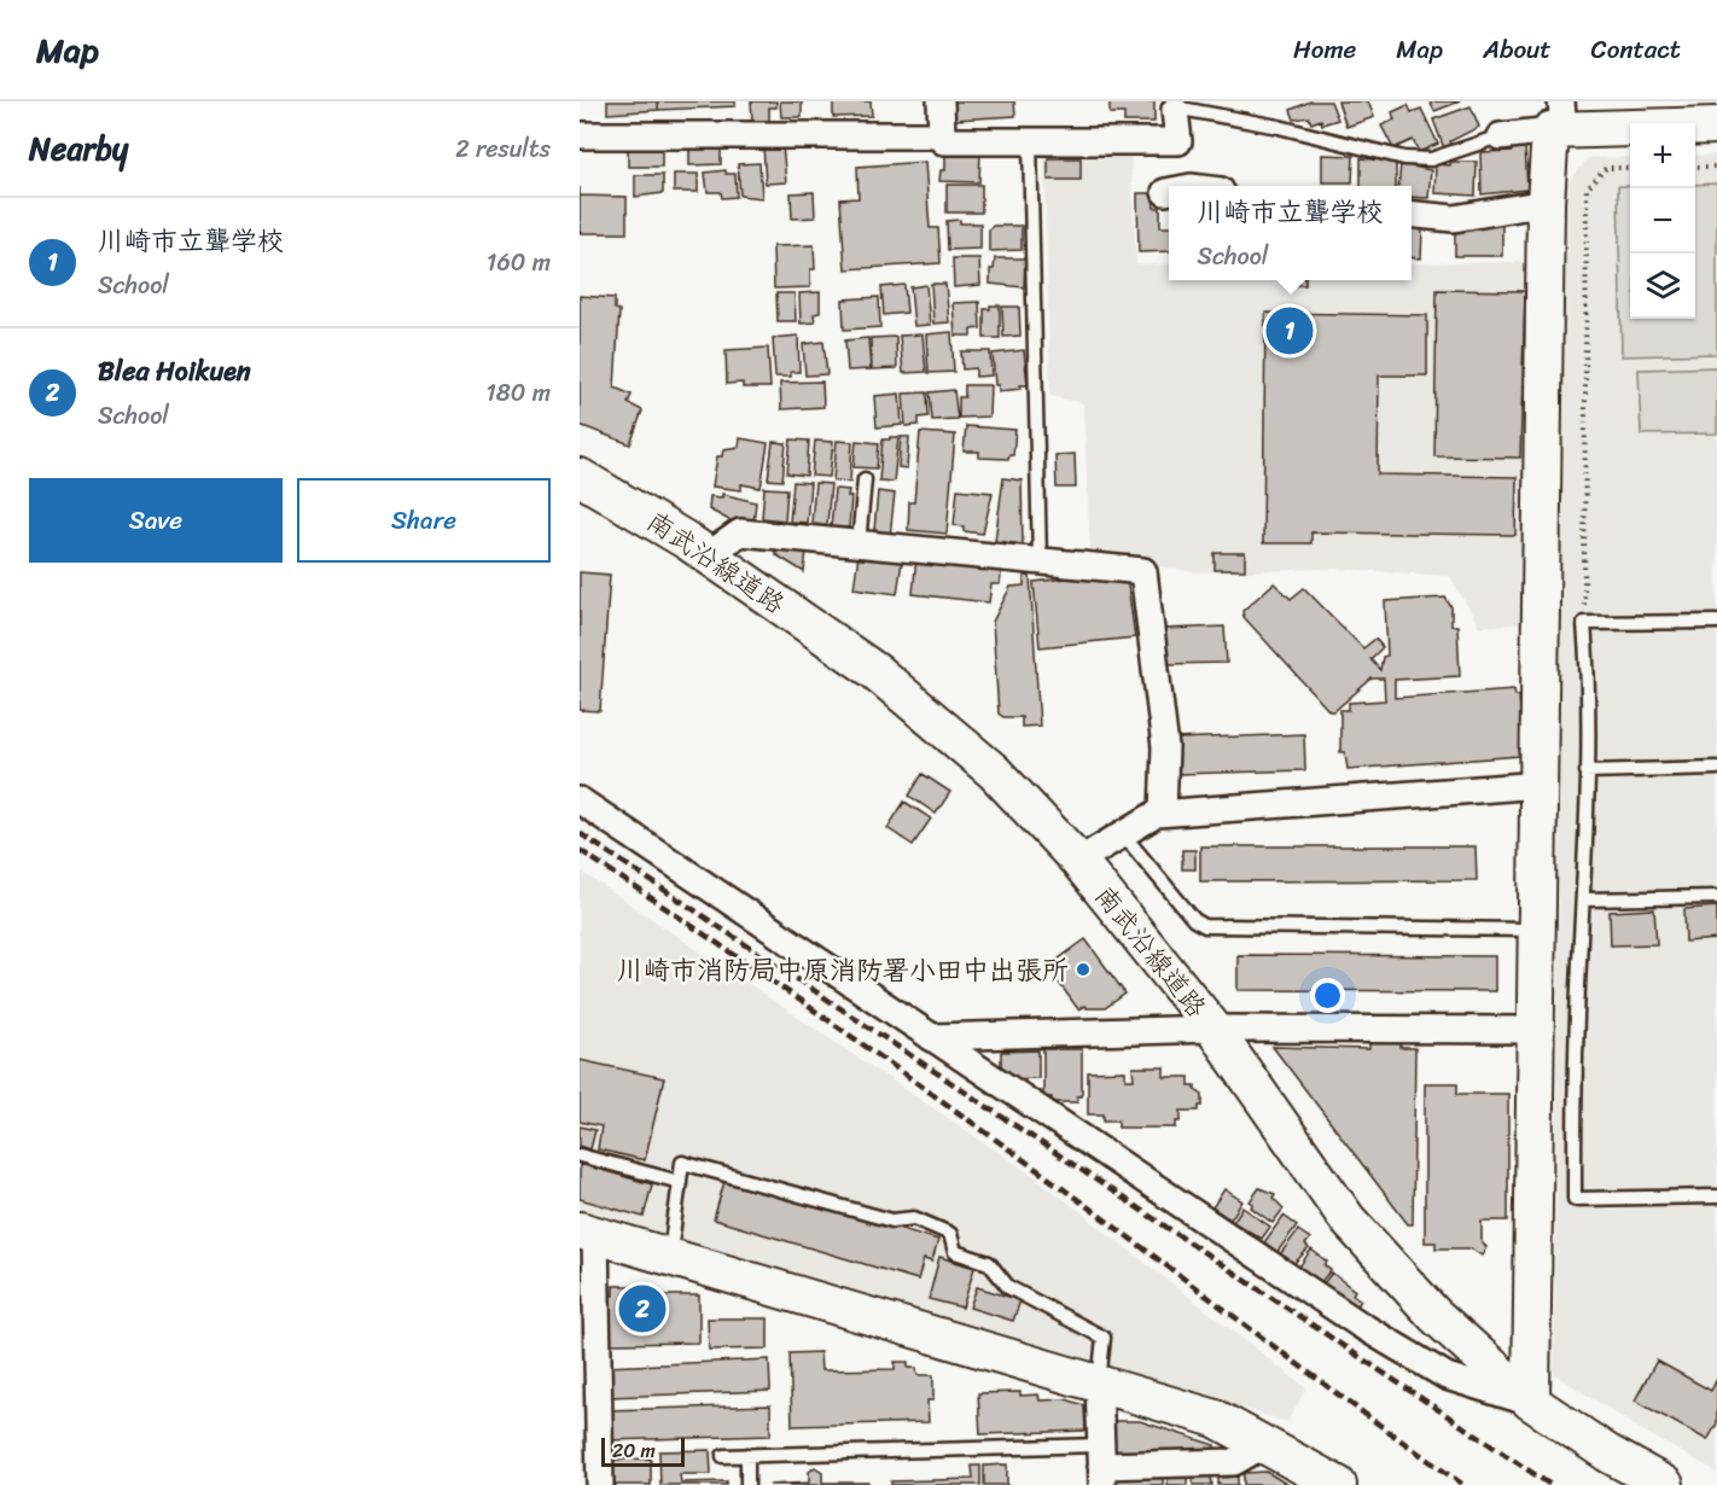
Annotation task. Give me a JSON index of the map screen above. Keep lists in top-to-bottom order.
{
  "streets": {
    "street": ["南武沿線道路"]
  },
  "places": ["川崎市消防局中原消防署小田中出張所"],
  "scale_bar": "20 m",
  "page": {
    "header": "Map",
    "nav": [
      "Home",
      "Map",
      "About",
      "Contact"
    ],
    "heading": ["Nearby", "2 results"],
    "map_buttons": ["+", "−"],
    "popup": ["川崎市立聾学校", "School"],
    "list": [
      {
        "mark": "1",
        "name": "川崎市立聾学校",
        "note": "School",
        "value": "160 m"
      },
      {
        "mark": "2",
        "name": "Blea Hoikuen",
        "note": "School",
        "value": "180 m"
      }
    ],
    "pins": ["1", "2"],
    "buttons": ["Save", "Share"],
    "scale": "20 m"
  }
}
